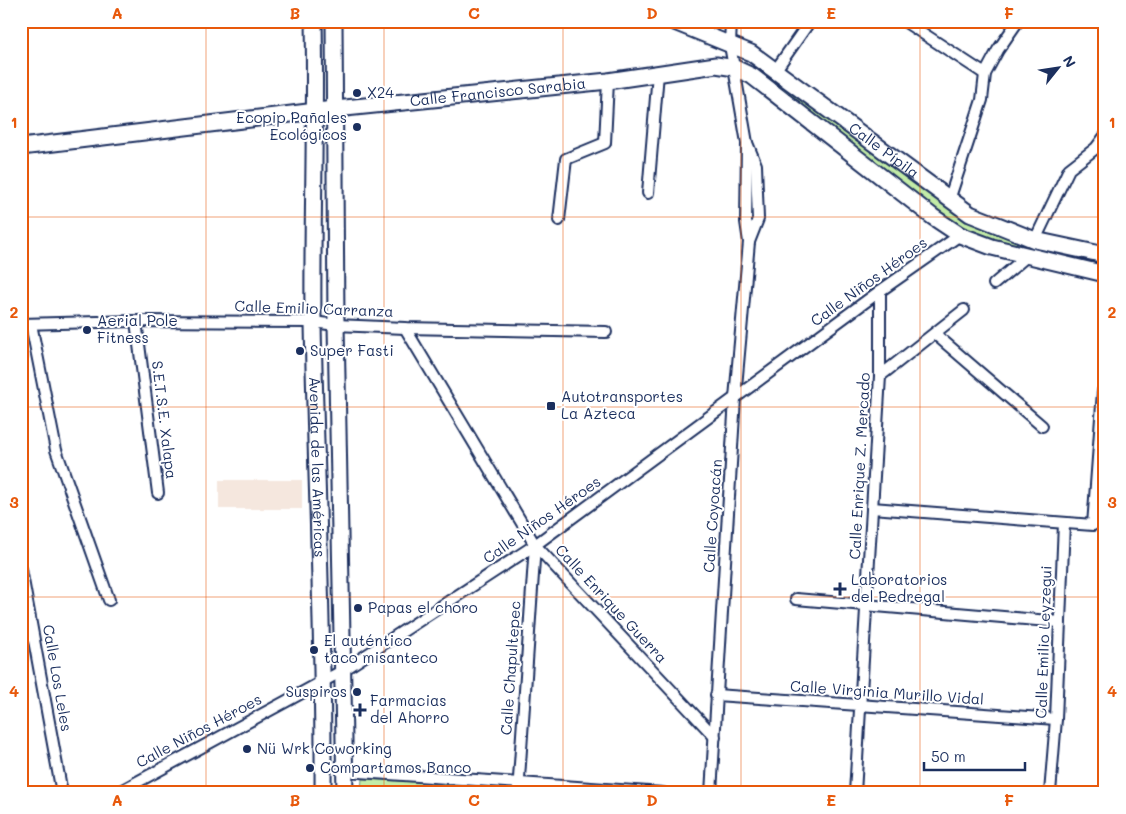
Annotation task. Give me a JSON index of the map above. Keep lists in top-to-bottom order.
{
  "streets": {
    "main road": ["Calle Francisco Sarabia", "Calle Pípila", "Avenida de las Américas"],
    "street": [
      "Calle Niños Héroes",
      "Calle Emilio Carranza",
      "S.E.T.S.E. Xalapa",
      "Calle Enrique Z. Mercado",
      "Calle Coyoacán",
      "Calle Enrique Guerra",
      "Calle Emilio Leyzegui",
      "Calle Chapultepec",
      "Calle Los Leles",
      "Calle Virginia Murillo Vidal"
    ]
  },
  "crossings": [
    ["Calle Francisco Sarabia", "Calle Pípila"],
    ["Calle Francisco Sarabia", "Avenida de las Américas"],
    ["Calle Francisco Sarabia", "Calle Coyoacán"],
    ["Calle Pípila", "Calle Niños Héroes"],
    ["Calle Pípila", "Calle Coyoacán"],
    ["Calle Niños Héroes", "Calle Enrique Z. Mercado"],
    ["Calle Niños Héroes", "Avenida de las Américas"],
    ["Calle Niños Héroes", "Calle Coyoacán"],
    ["Calle Niños Héroes", "Calle Enrique Guerra"],
    ["Calle Niños Héroes", "Calle Chapultepec"],
    ["Calle Emilio Carranza", "S.E.T.S.E. Xalapa"],
    ["Calle Emilio Carranza", "Avenida de las Américas"],
    ["Calle Emilio Carranza", "Calle Enrique Guerra"],
    ["Calle Enrique Z. Mercado", "Calle Virginia Murillo Vidal"],
    ["Calle Coyoacán", "Calle Enrique Guerra"],
    ["Calle Coyoacán", "Calle Virginia Murillo Vidal"],
    ["Calle Enrique Guerra", "Calle Chapultepec"],
    ["Calle Emilio Leyzegui", "Calle Virginia Murillo Vidal"]
  ],
  "places": {
    "other": [
      "X24",
      "Ecopip Pañales Ecológicos",
      "Aerial Pole Fitness",
      "Super Fasti",
      "Papas el choro",
      "El auténtico taco misanteco",
      "Suspiros",
      "Nü Wrk Coworking",
      "Compartamos Banco"
    ],
    "transit": ["Autotransportes La Azteca"],
    "health": ["Laboratorios del Pedregal", "Farmacias del Ahorro"]
  },
  "scale_bar": "50 m",
  "north": "top right",
  "grid": {
    "columns": [
      "A",
      "B",
      "C",
      "D",
      "E",
      "F"
    ],
    "rows": [
      "1",
      "2",
      "3",
      "4"
    ]
  }
}
